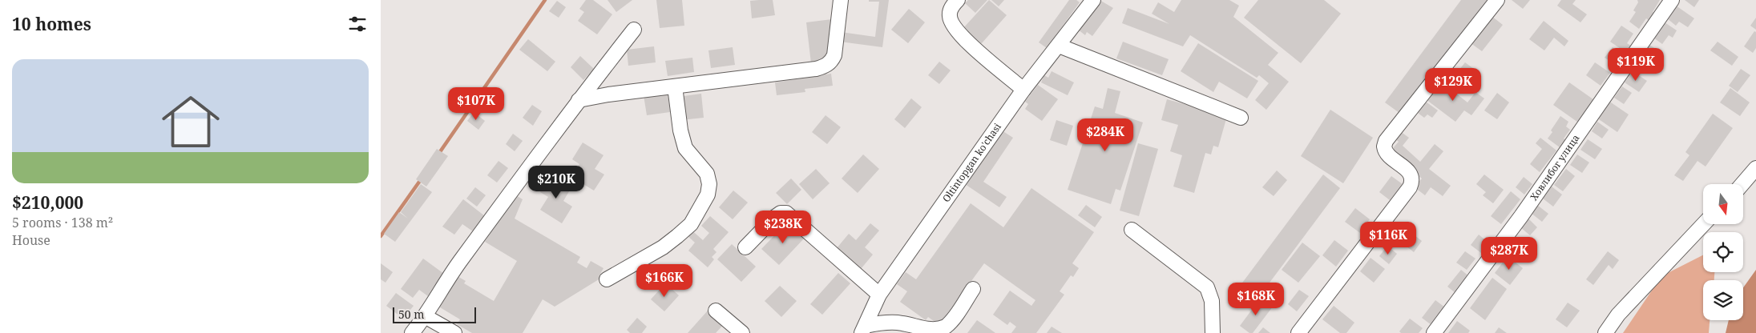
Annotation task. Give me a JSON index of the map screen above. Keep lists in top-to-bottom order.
{
  "streets": {
    "street": ["Oltintopgan ko'chasi", "Ховлибог улица"]
  },
  "scale_bar": "50 m",
  "north": "bottom",
  "page": {
    "heading": "10 homes",
    "list": [
      {
        "name": "$210,000",
        "note": "5 rooms · 138 m² · House"
      }
    ],
    "price": [
      "$119K",
      "$129K",
      "$107K",
      "$284K",
      "$210K",
      "$238K",
      "$116K",
      "$287K",
      "$166K",
      "$168K"
    ],
    "scale": "50 m"
  }
}
